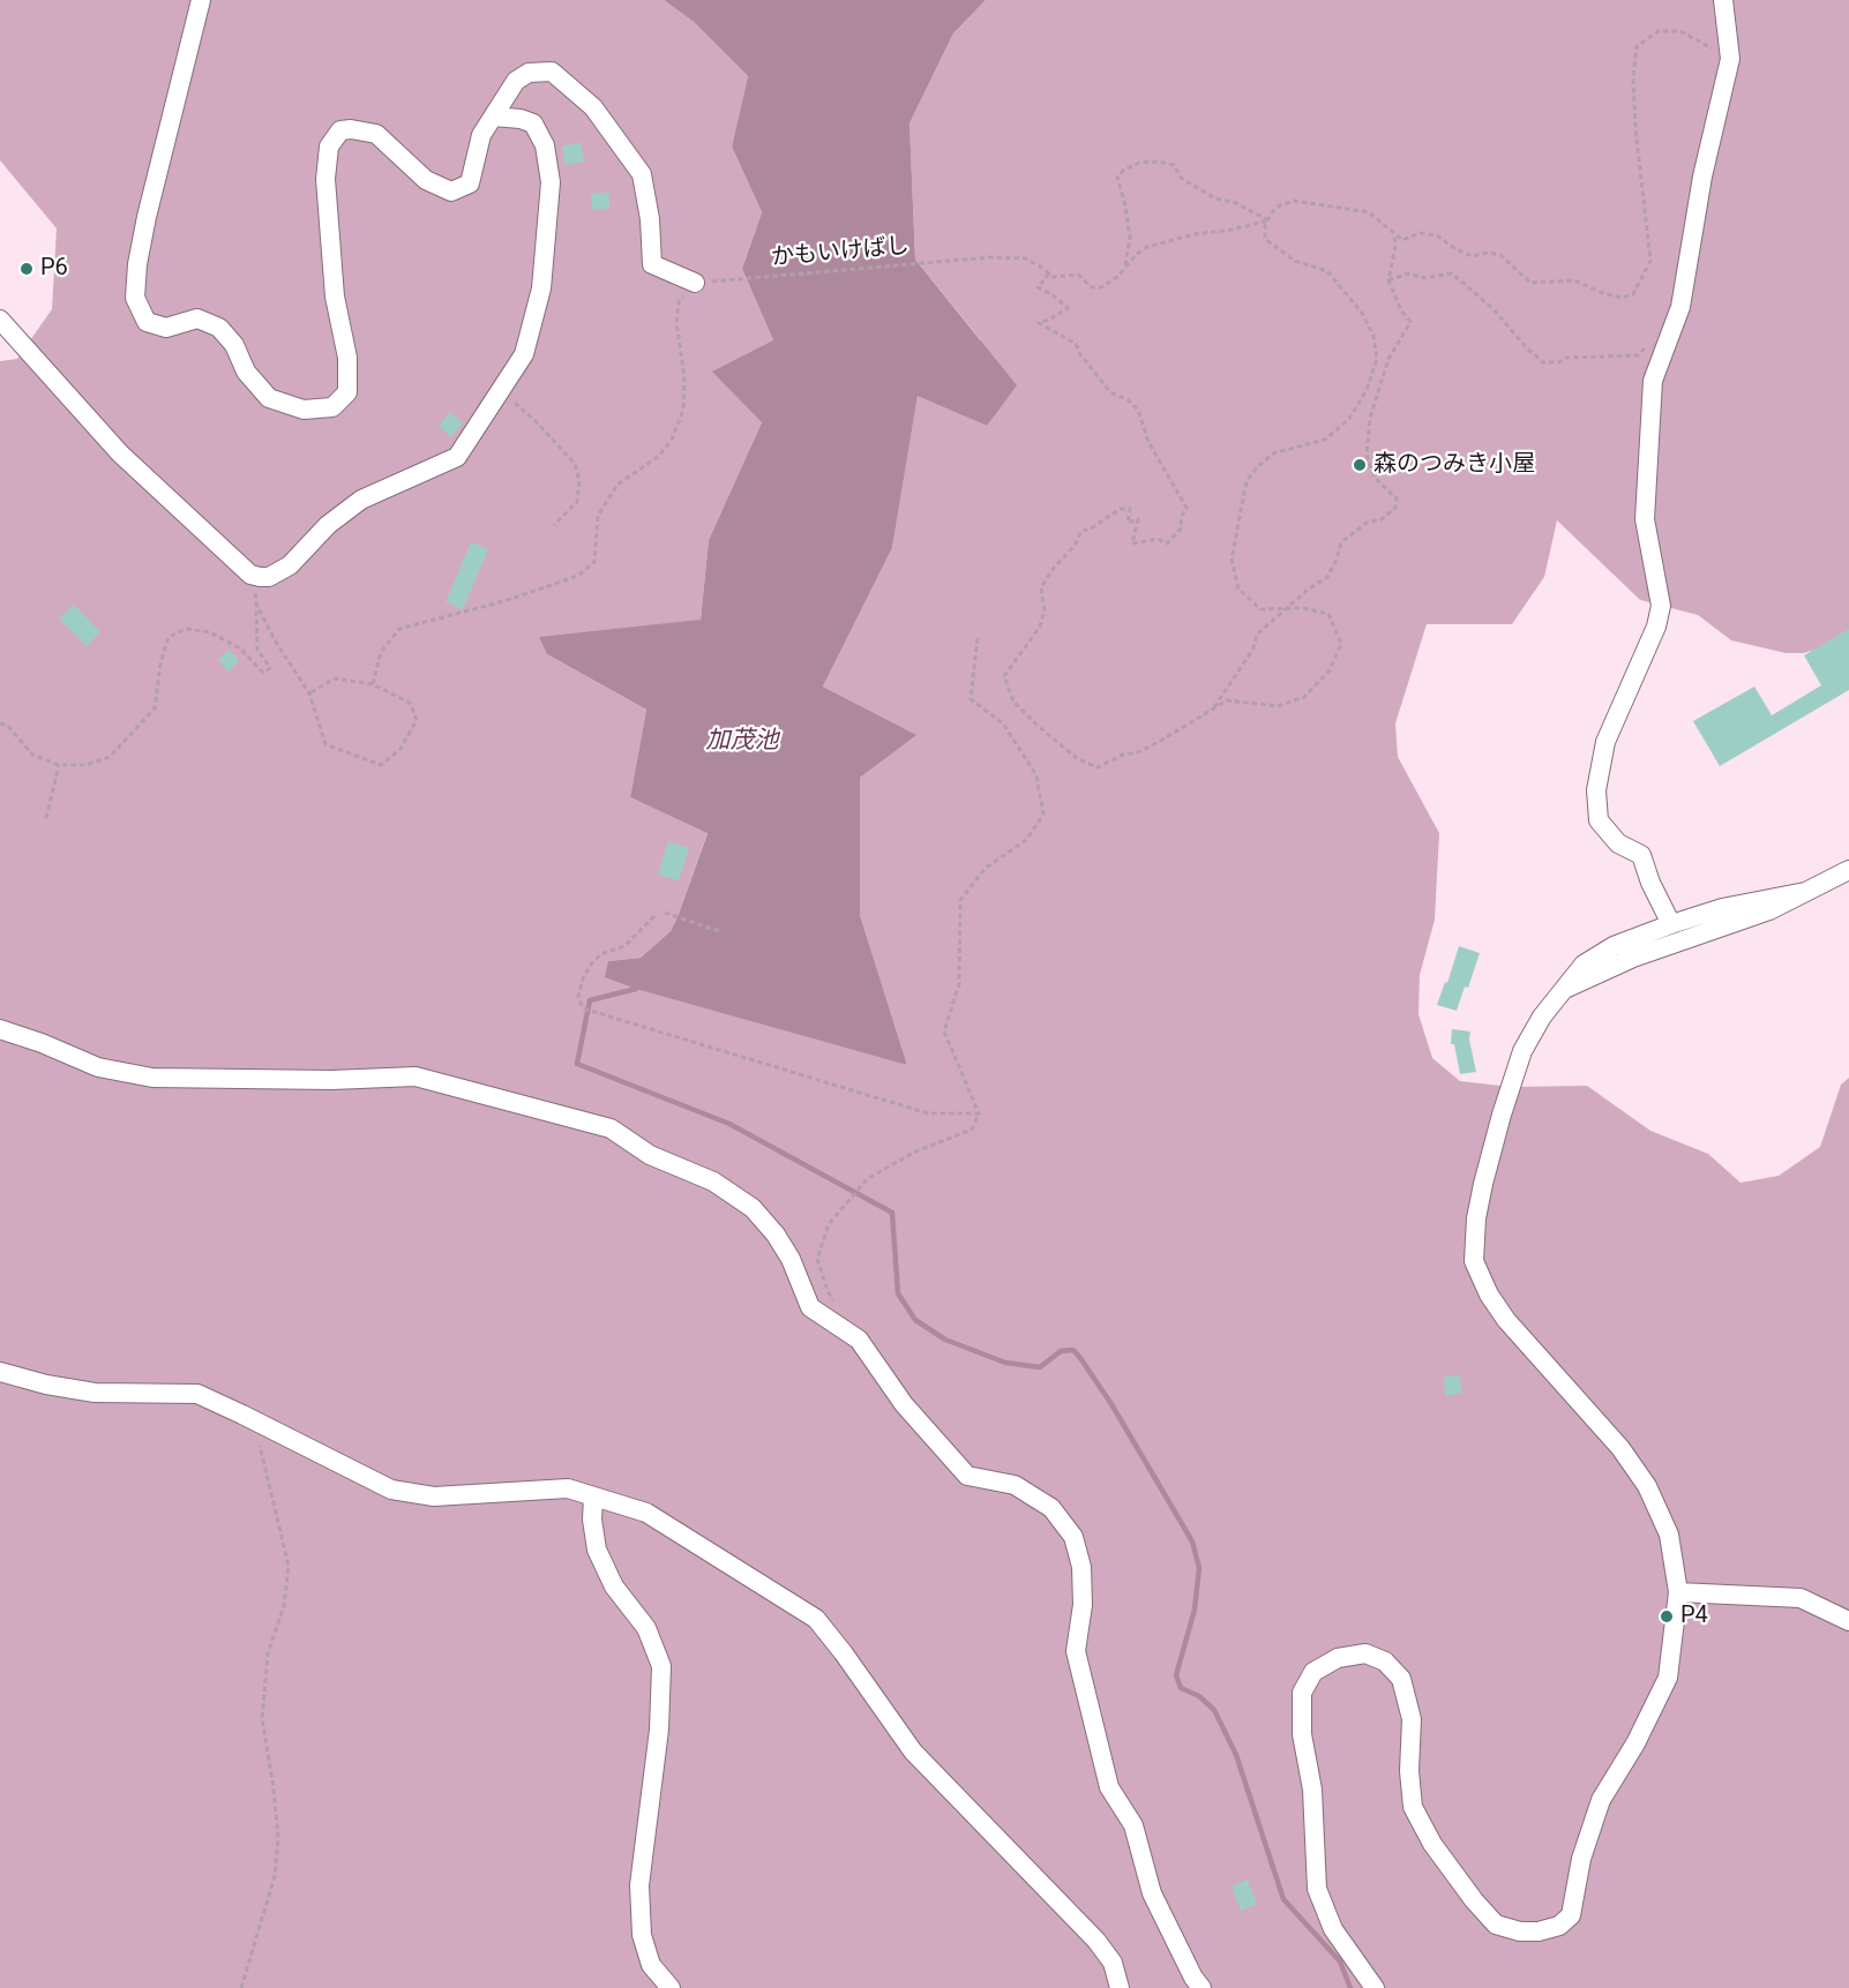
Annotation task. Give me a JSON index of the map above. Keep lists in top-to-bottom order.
{
  "streets": {
    "path": ["かもいけばし"]
  },
  "water": ["加茂池"],
  "places": ["P6", "森のつみき小屋", "P4"]
}
